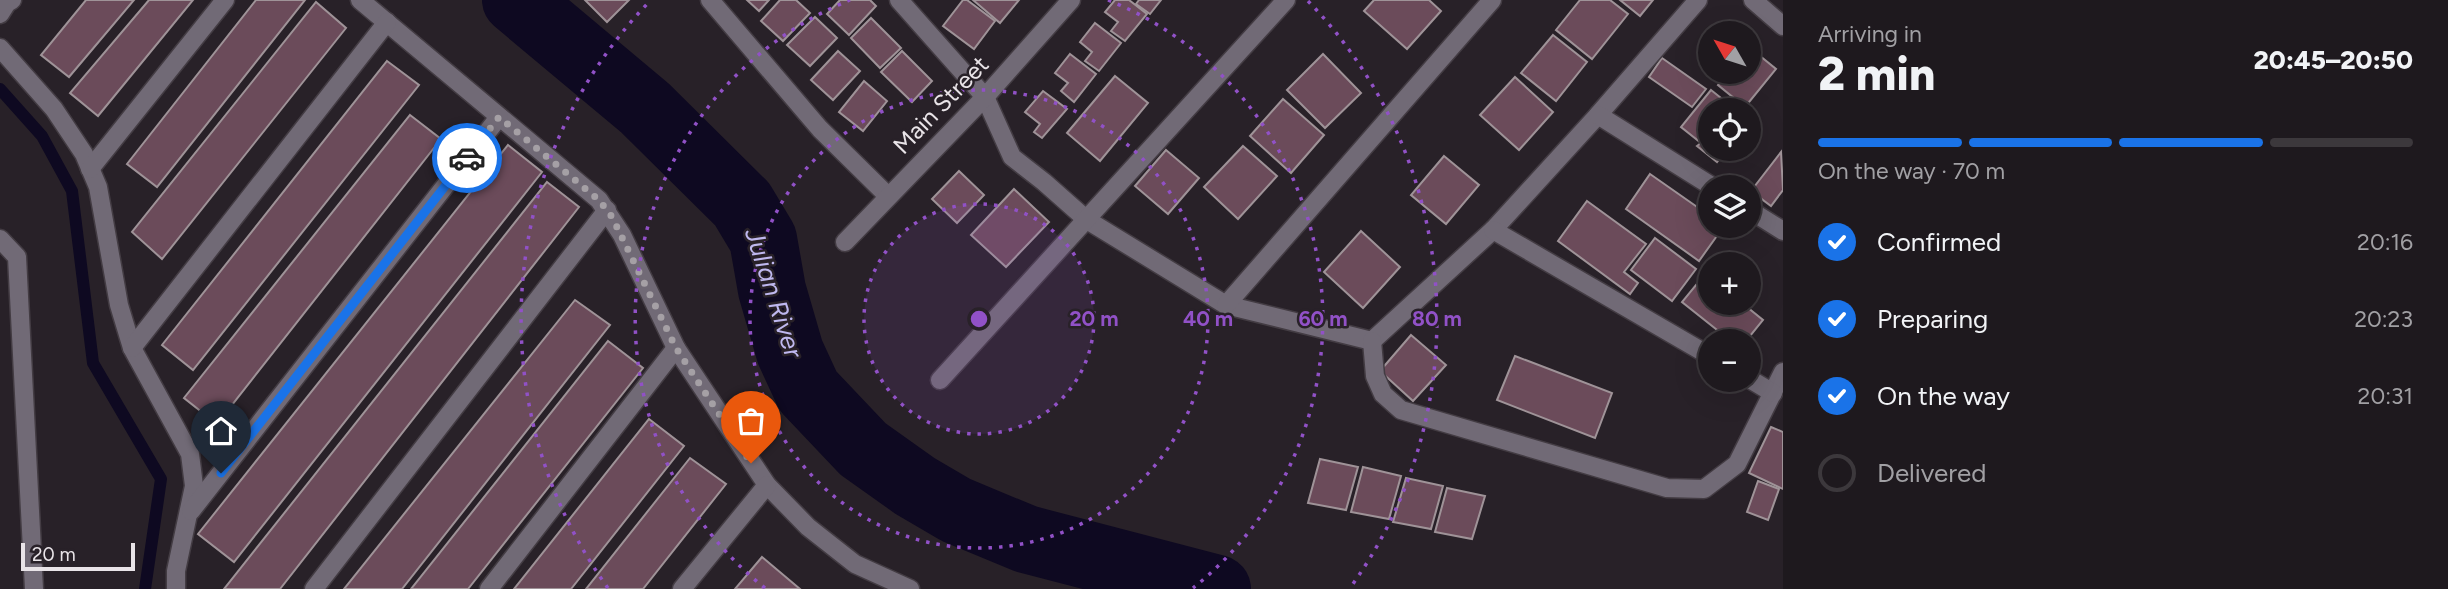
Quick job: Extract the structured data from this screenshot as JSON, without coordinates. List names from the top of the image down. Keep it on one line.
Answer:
{"streets":{"street":["Main Street"]},"water":["Julian River"],"scale_bar":"20 m","north":"top left","page":{"heading":["2 min","Arriving in","20:45–20:50"],"map_buttons":["+","−"],"bar":"On the way · 70 m","list":[["Confirmed","20:16"],["Preparing","20:23"],["On the way","20:31"],"Delivered"],"scale":"20 m"},"rings":["20 m","40 m","60 m","80 m"]}
